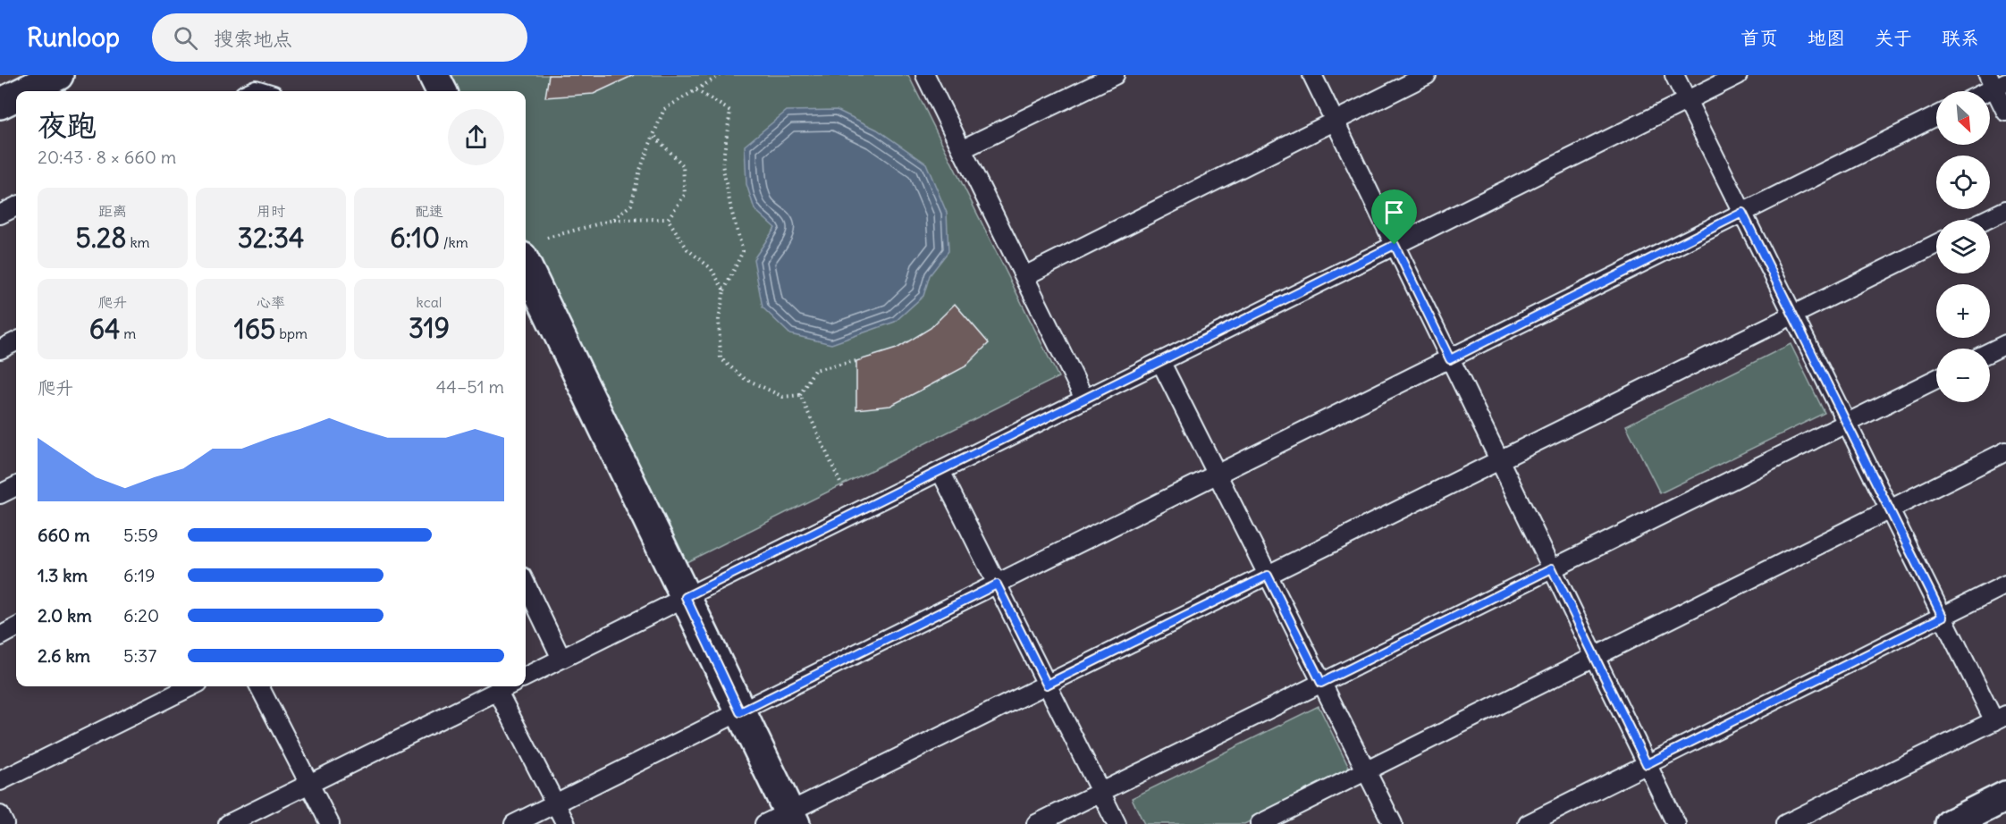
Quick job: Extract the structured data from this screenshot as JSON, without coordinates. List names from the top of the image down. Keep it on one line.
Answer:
{"north":"bottom right","page":{"header":"Runloop","search":"搜索地点","nav":["首页","地图","关于","联系"],"map_buttons":["+","−"],"heading":["夜跑","20:43 · 8 × 660 m"],"stats":[["距离","5.28 km"],["用时","32:34"],["配速","6:10 /km"],["爬升","64 m"],["心率","165 bpm"],["kcal","319"]],"chart":["爬升","44–51 m"],"list":[{"name":"660 m","note":"5:59"},{"name":"1.3 km","note":"6:19"},{"name":"2.0 km","note":"6:20"},{"name":"2.6 km","note":"5:37"}]}}
